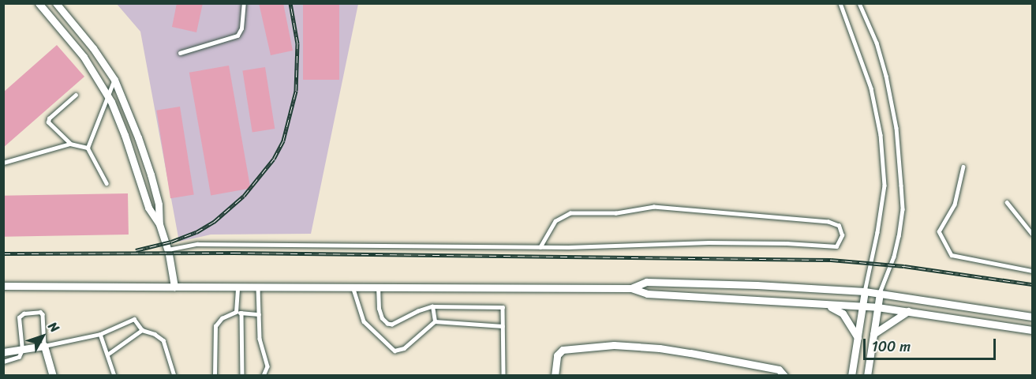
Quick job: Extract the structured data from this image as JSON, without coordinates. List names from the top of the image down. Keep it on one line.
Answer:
{"scale_bar":"100 m","north":"top right"}
